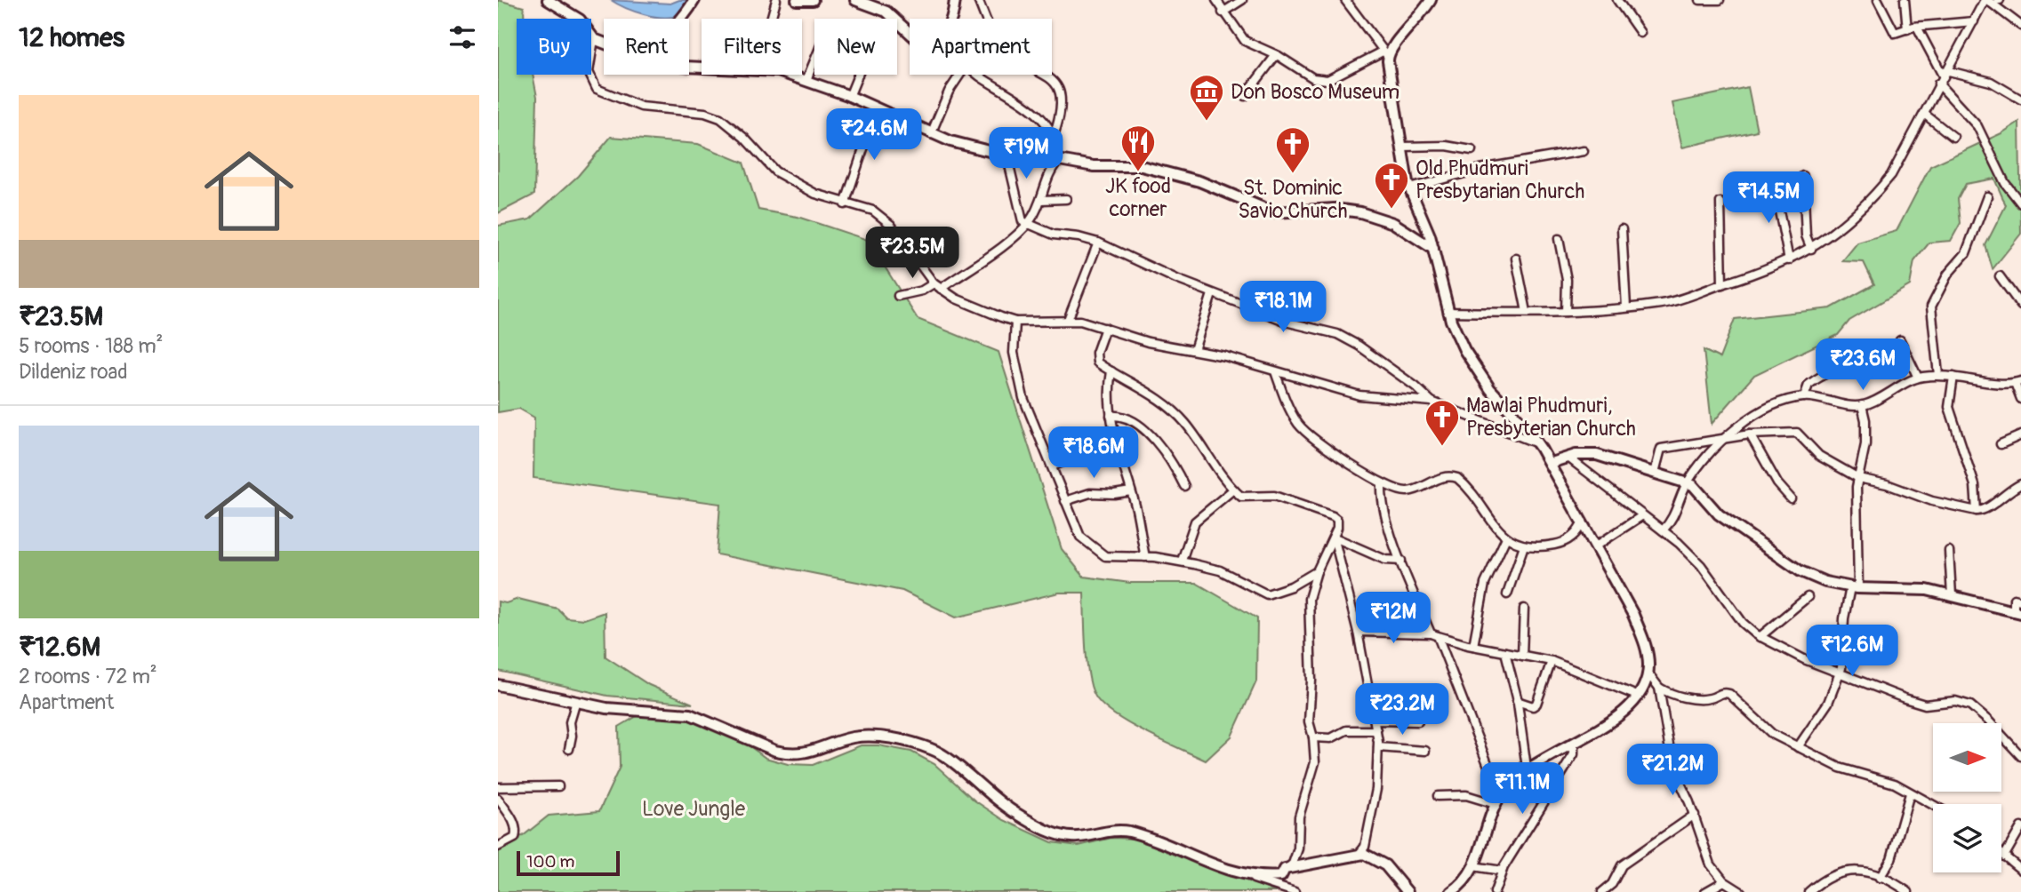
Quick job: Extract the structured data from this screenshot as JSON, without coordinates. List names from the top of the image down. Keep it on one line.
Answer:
{"parks":["Love Jungle"],"places":{"museum":["Don Bosco Museum"],"restaurant":["JK food corner"],"church":["St. Dominic Savio Church","Old Phudmuri Presbytarian Church","Mawlai Phudmuri, Presbyterian Church"]},"scale_bar":"100 m","north":"right","page":{"heading":"12 homes","chip":["Buy","Rent","Filters","New","Apartment"],"list":[{"name":"₹23.5M","note":"5 rooms · 188 m² · Dildeniz road"},{"name":"₹12.6M","note":"2 rooms · 72 m² · Apartment"}],"price":["₹24.6M","₹19M","₹14.5M","₹23.5M","₹18.1M","₹23.6M","₹18.6M","₹12M","₹12.6M","₹23.2M","₹21.2M","₹11.1M"],"scale":"100 m"}}
